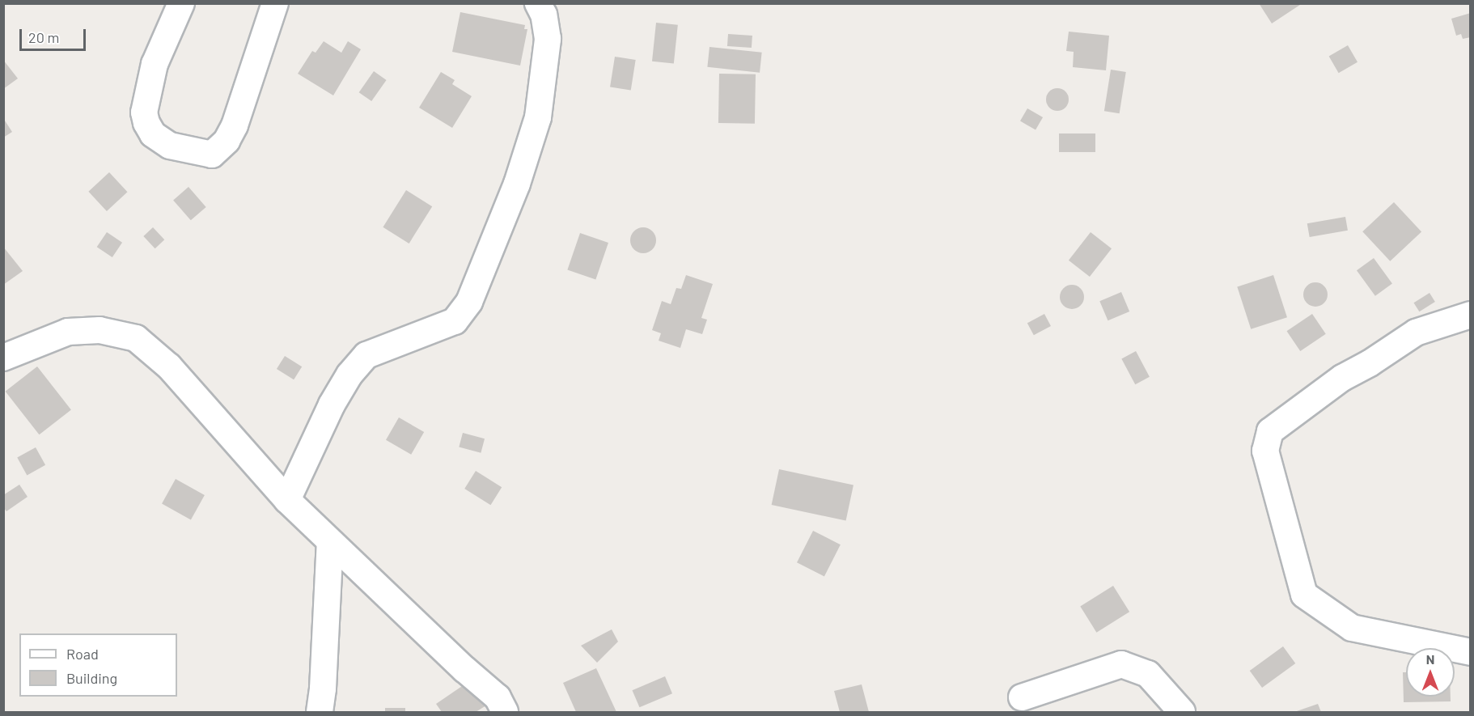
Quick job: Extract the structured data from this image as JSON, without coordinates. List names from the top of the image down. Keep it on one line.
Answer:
{"legend":["Road","Building"],"scale_bar":"20 m","north":"top"}
